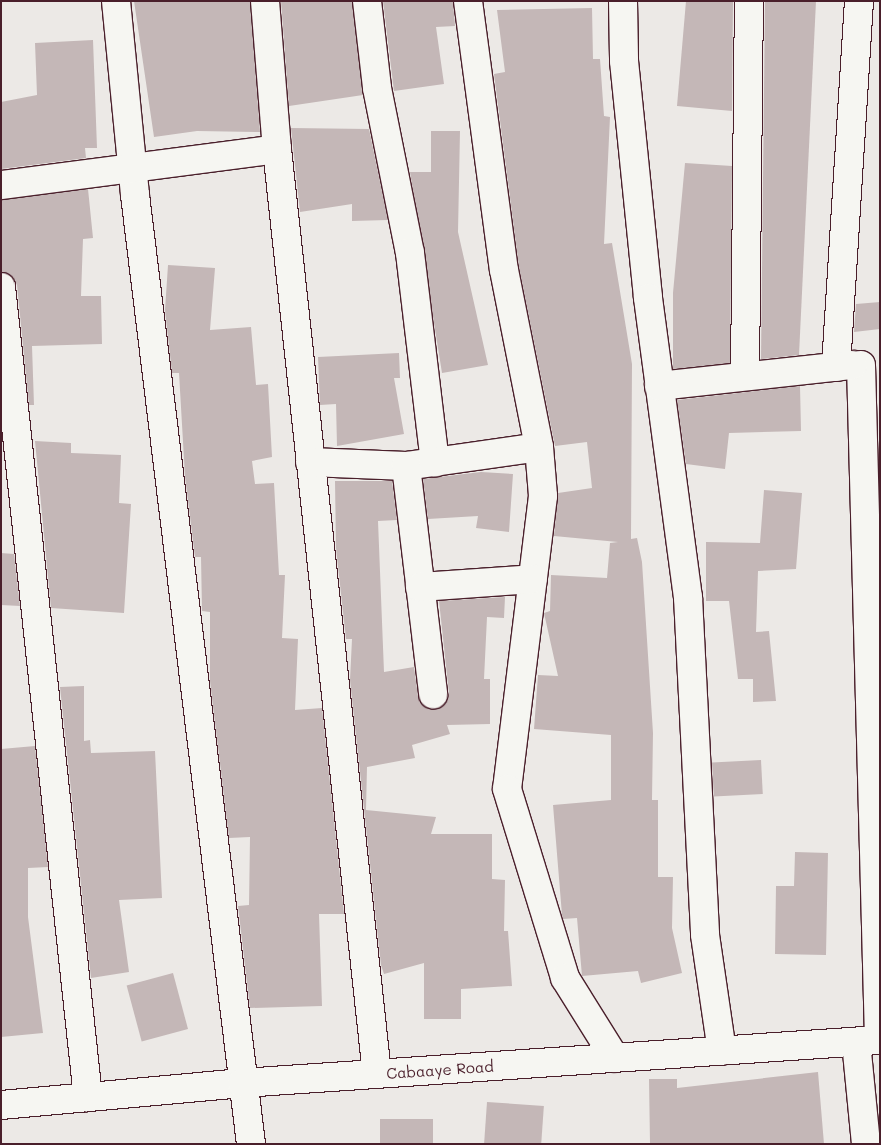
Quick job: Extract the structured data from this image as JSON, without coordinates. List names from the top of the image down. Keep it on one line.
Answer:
{"streets":{"street":["Cabaaye Road"]}}
